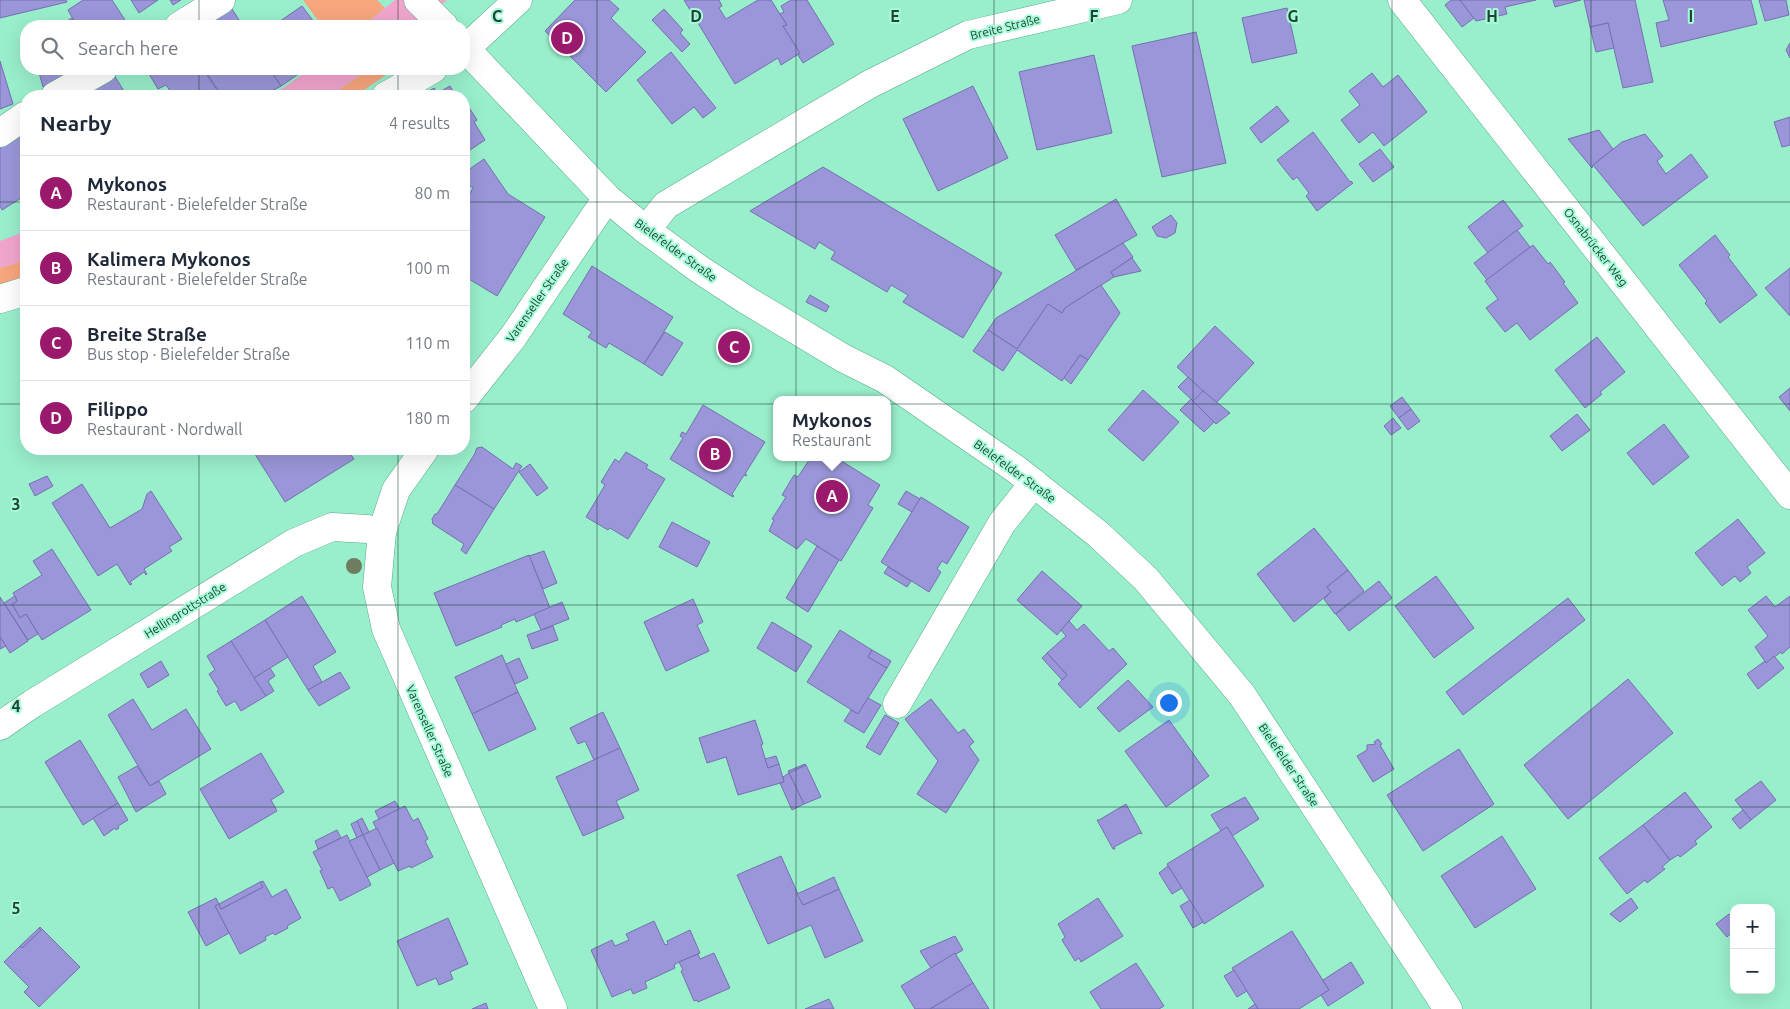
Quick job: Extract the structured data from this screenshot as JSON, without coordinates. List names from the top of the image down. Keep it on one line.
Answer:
{"streets":{"street":["Breite Straße","Osnabrücker Weg","Bielefelder Straße","Varenseller Straße","Hellingrottstraße"]},"crossings":[["Breite Straße","Bielefelder Straße"],["Bielefelder Straße","Varenseller Straße"],["Varenseller Straße","Hellingrottstraße"]],"page":{"pins":["D","C","B","A"],"search":"Search here","heading":["Nearby","4 results"],"list":[{"mark":"A","name":"Mykonos","note":"Restaurant · Bielefelder Straße","value":"80 m"},{"mark":"B","name":"Kalimera Mykonos","note":"Restaurant · Bielefelder Straße","value":"100 m"},{"mark":"C","name":"Breite Straße","note":"Bus stop · Bielefelder Straße","value":"110 m"},{"mark":"D","name":"Filippo","note":"Restaurant · Nordwall","value":"180 m"}],"popup":["Mykonos","Restaurant"],"map_buttons":["+","−"]},"grid":{"columns":["C","D","E","F","G","H","I"],"rows":["3","4","5"]}}
